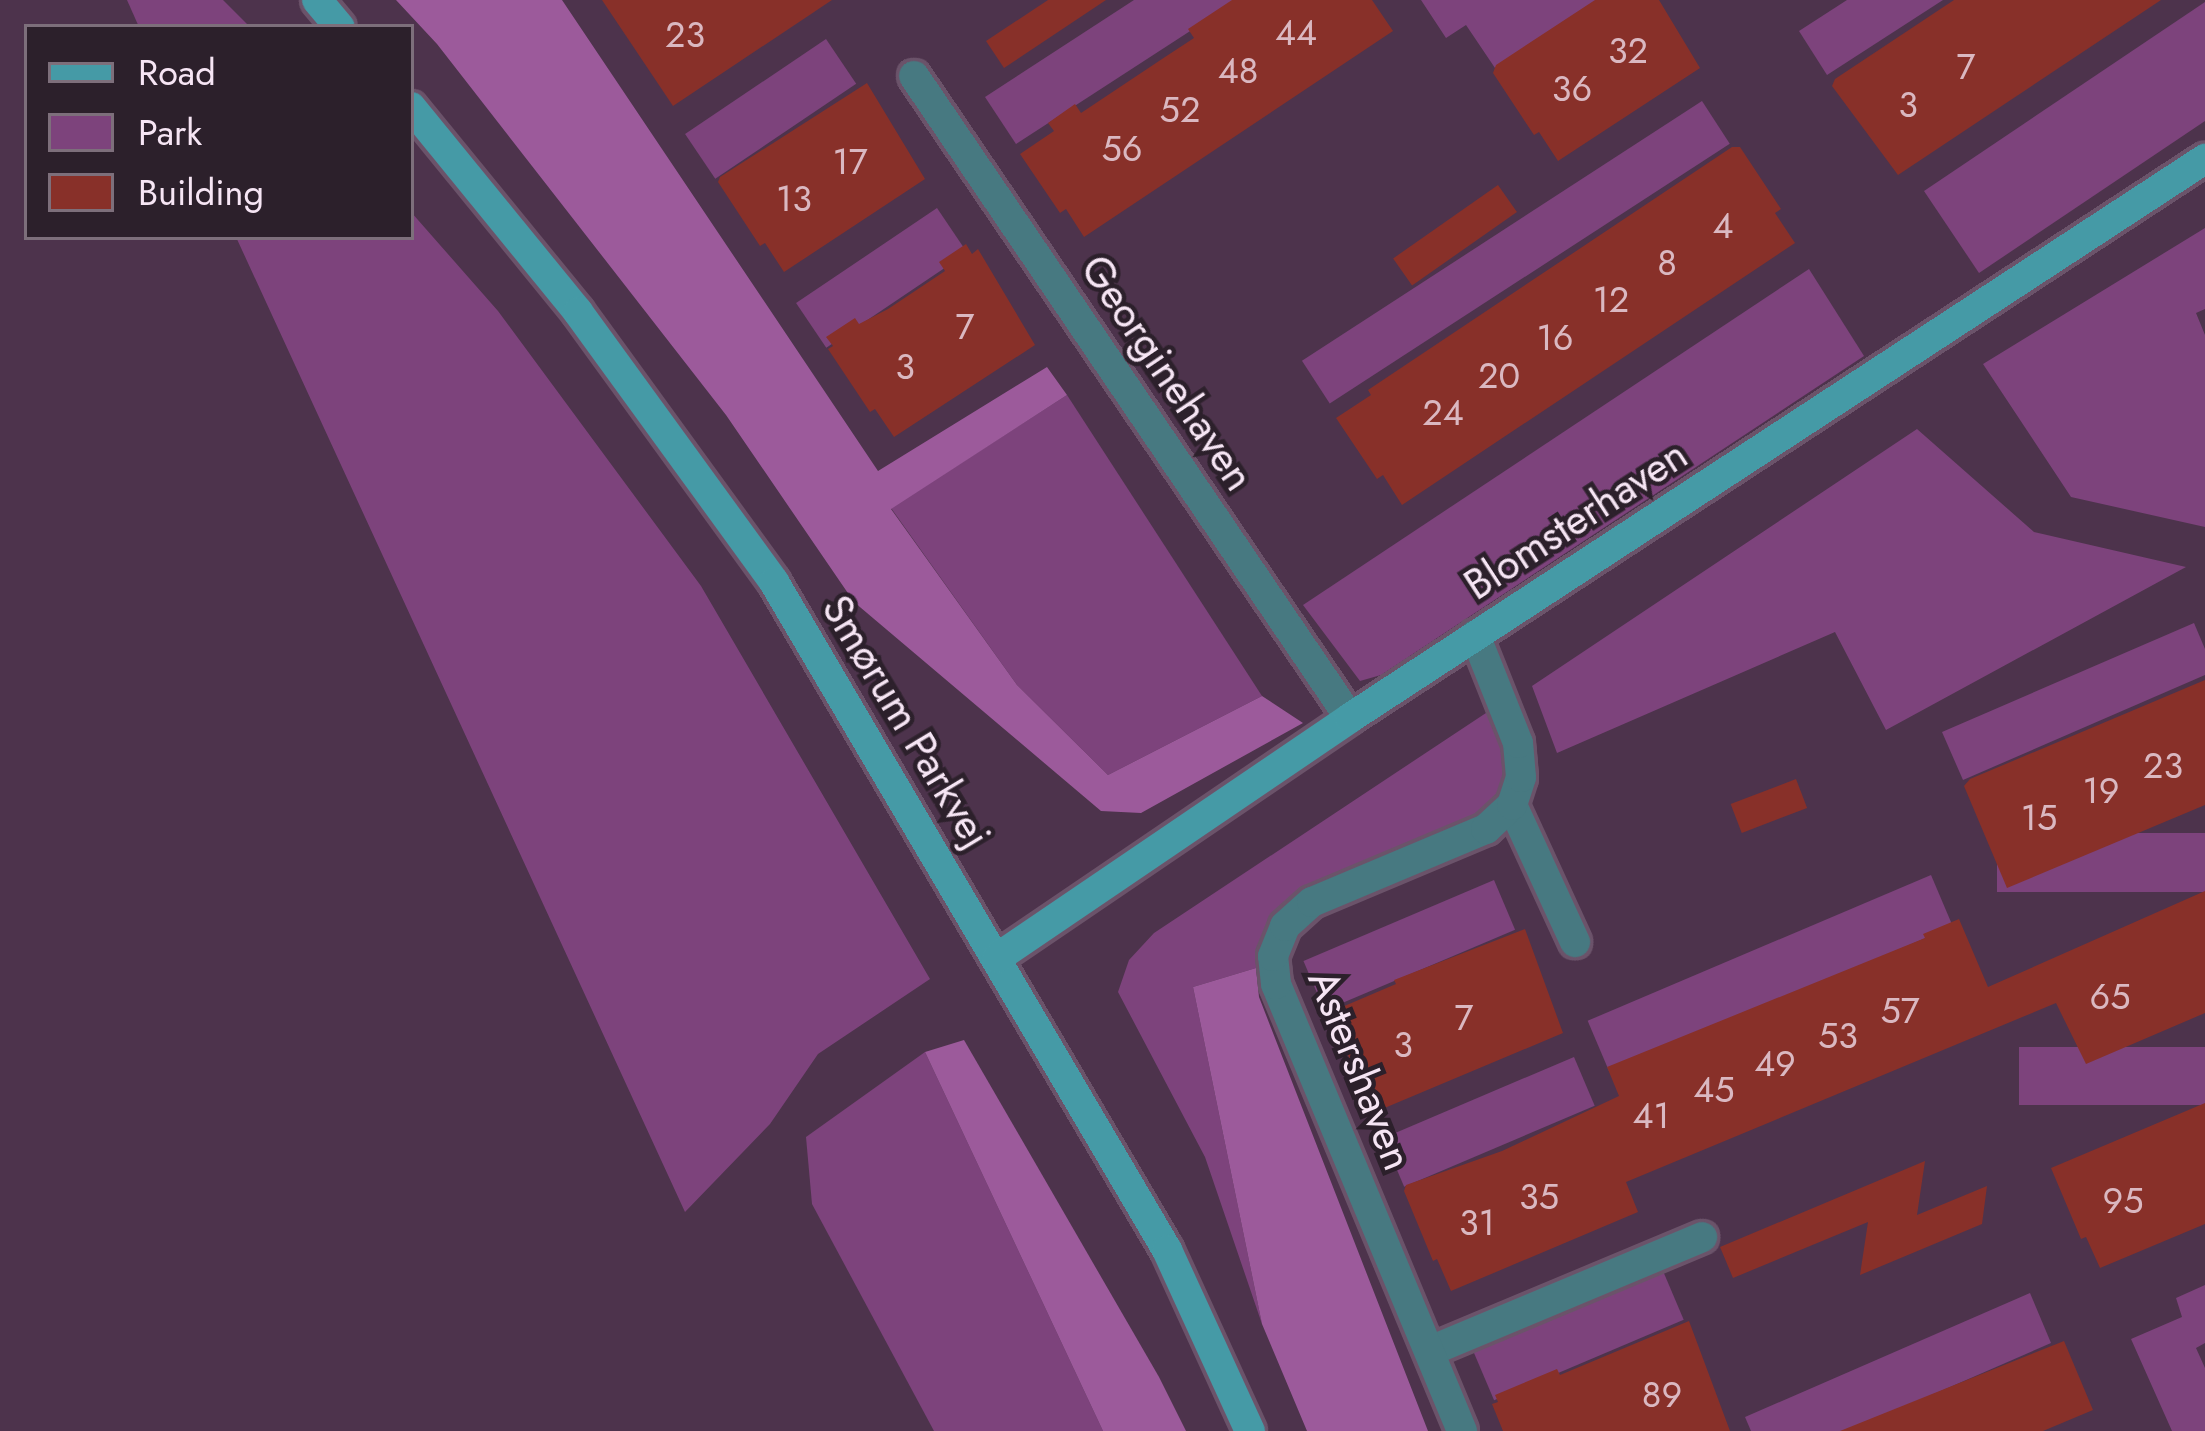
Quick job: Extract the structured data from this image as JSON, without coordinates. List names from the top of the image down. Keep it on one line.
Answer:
{"streets":{"street":["Georginehaven","Blomsterhaven","Smørum Parkvej","Astershaven"]},"crossings":[["Georginehaven","Blomsterhaven"],["Blomsterhaven","Smørum Parkvej"]],"house_numbers":["44","23","32","7","48","36","3","52","56","17","13","4","8","12","7","16","3","20","24","23","19","15","65","57","7","53","3","49","45","41","35","95","31","89"],"legend":["Road","Park","Building"]}
